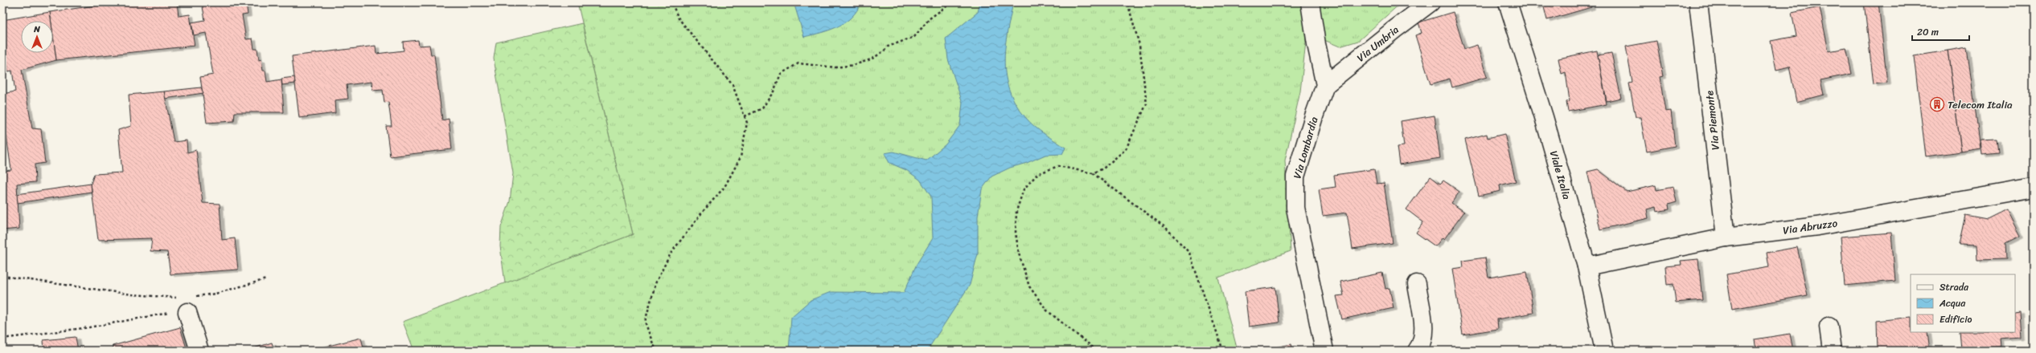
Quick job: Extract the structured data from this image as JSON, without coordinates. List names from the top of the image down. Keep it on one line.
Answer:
{"streets":{"street":["Via Umbria","Via Piemonte","Via Lombardia","Viale Italia","Via Abruzzo"]},"crossings":[["Via Umbria","Via Lombardia"],["Via Piemonte","Via Abruzzo"],["Viale Italia","Via Abruzzo"]],"places":{"building":["Telecom Italia"]},"legend":["Strada","Acqua","Edificio"],"scale_bar":"20 m","north":"top"}
